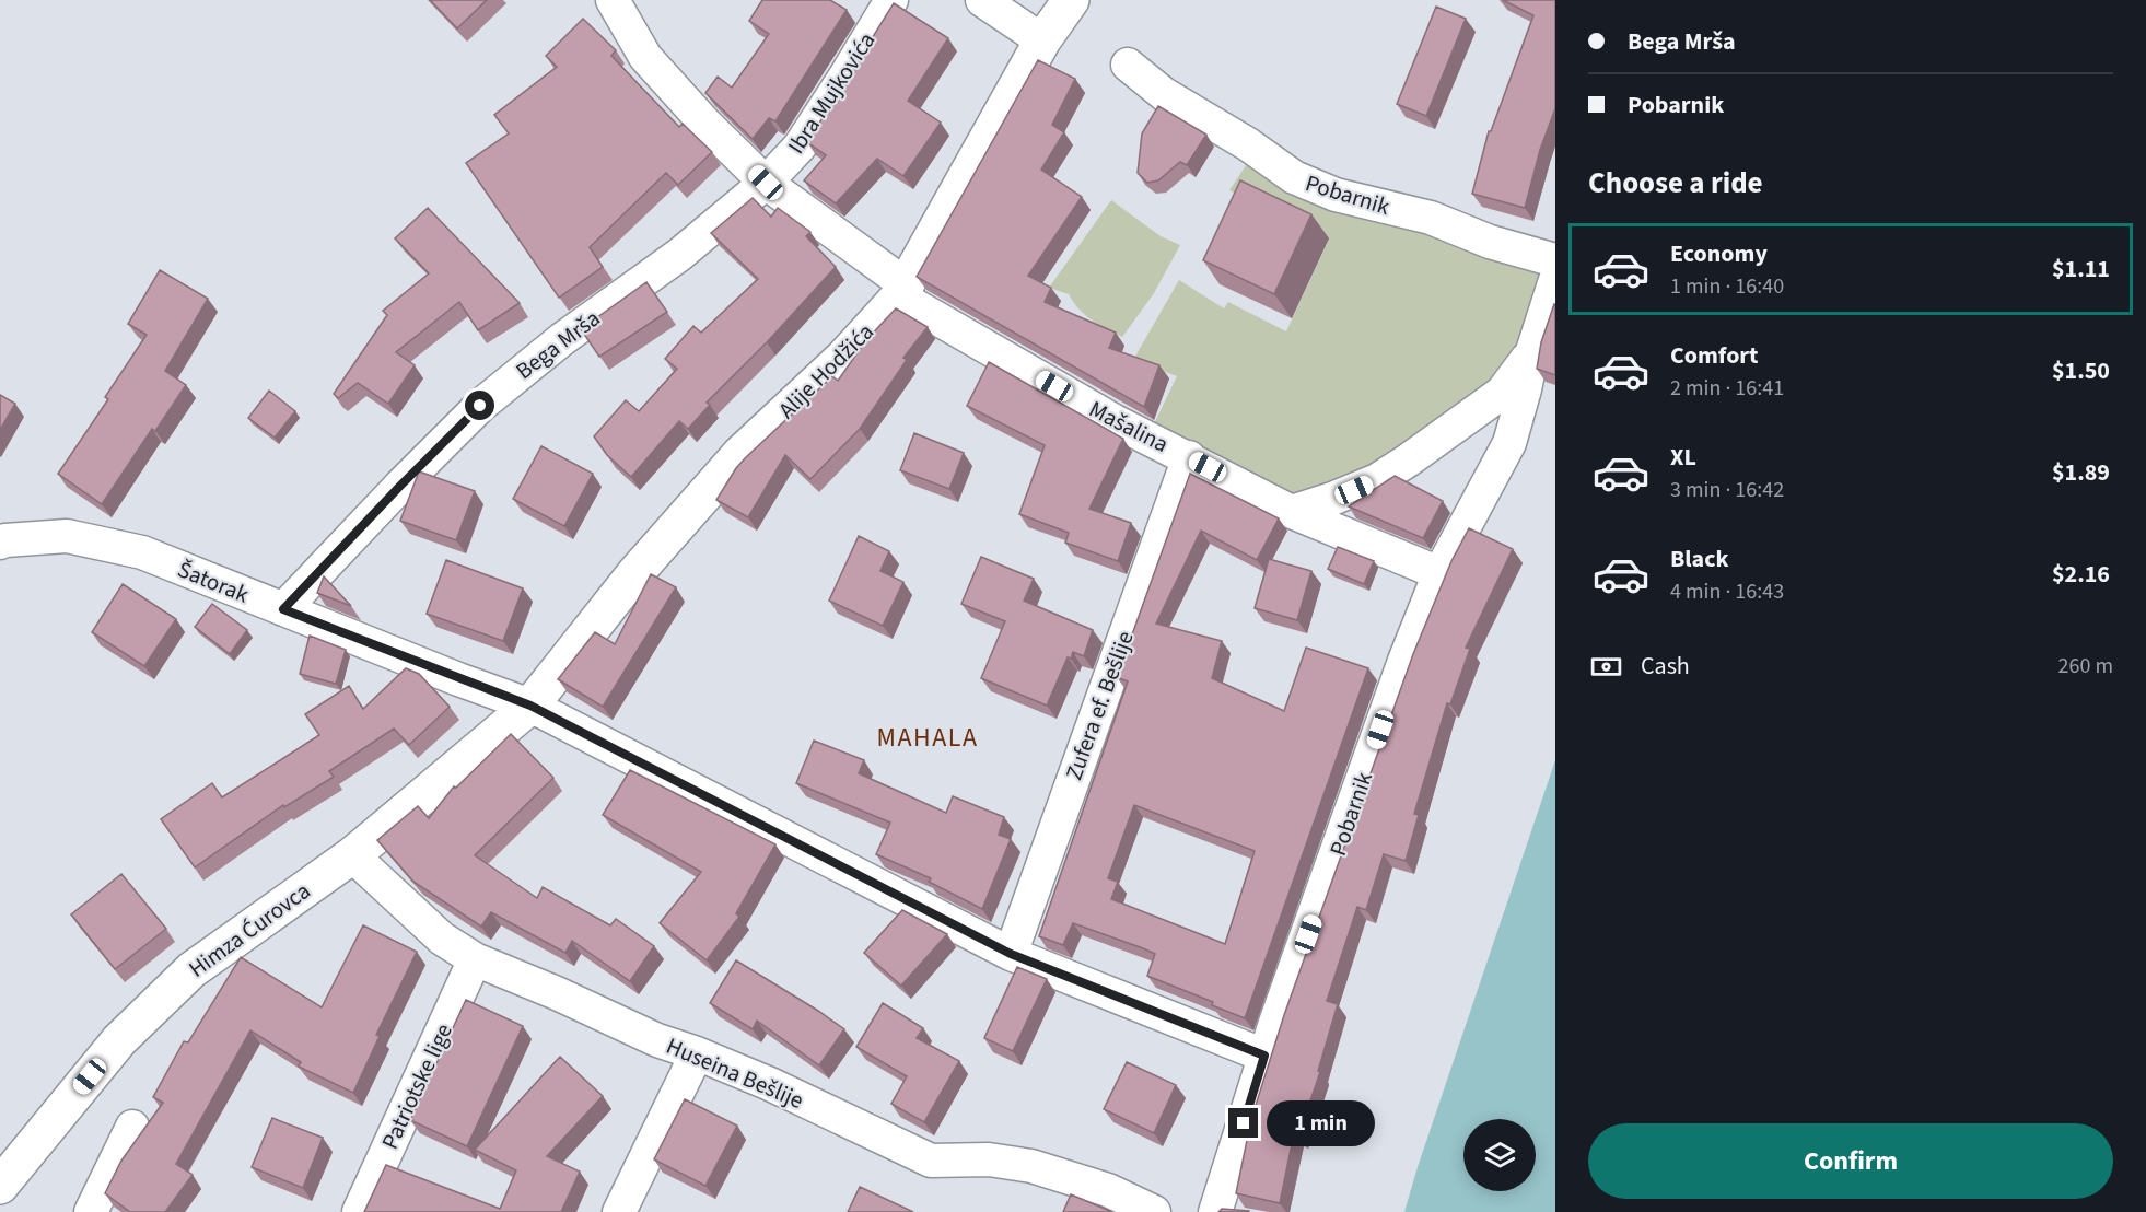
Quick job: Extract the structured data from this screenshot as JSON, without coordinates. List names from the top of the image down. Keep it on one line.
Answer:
{"streets":{"main road":["Alije Hodžića","Himza Ćurovca"],"street":["Ibra Mujkovića","Pobarnik","Bega Mrša","Mašalina","Šatorak","Zufera ef. Bešlije","Huseina Bešlije","Patriotske lige"]},"crossings":[["Ibra Mujkovića","Bega Mrša"],["Ibra Mujkovića","Mašalina"],["Pobarnik","Mašalina"],["Pobarnik","Šatorak"],["Bega Mrša","Mašalina"],["Bega Mrša","Šatorak"],["Alije Hodžića","Mašalina"],["Alije Hodžića","Šatorak"],["Alije Hodžića","Himza Ćurovca"],["Mašalina","Zufera ef. Bešlije"],["Šatorak","Zufera ef. Bešlije"],["Šatorak","Himza Ćurovca"],["Himza Ćurovca","Huseina Bešlije"],["Huseina Bešlije","Patriotske lige"]],"districts":["MAHALA"],"page":{"banner":["Bega Mrša","Pobarnik"],"heading":"Choose a ride","list":[{"name":"Economy","note":"1 min · 16:40","value":"$1.11"},{"name":"Comfort","note":"2 min · 16:41","value":"$1.50"},{"name":"XL","note":"3 min · 16:42","value":"$1.89"},{"name":"Black","note":"4 min · 16:43","value":"$2.16"}],"pay":["Cash","260 m"],"bubble":"1 min","buttons":"Confirm"}}
